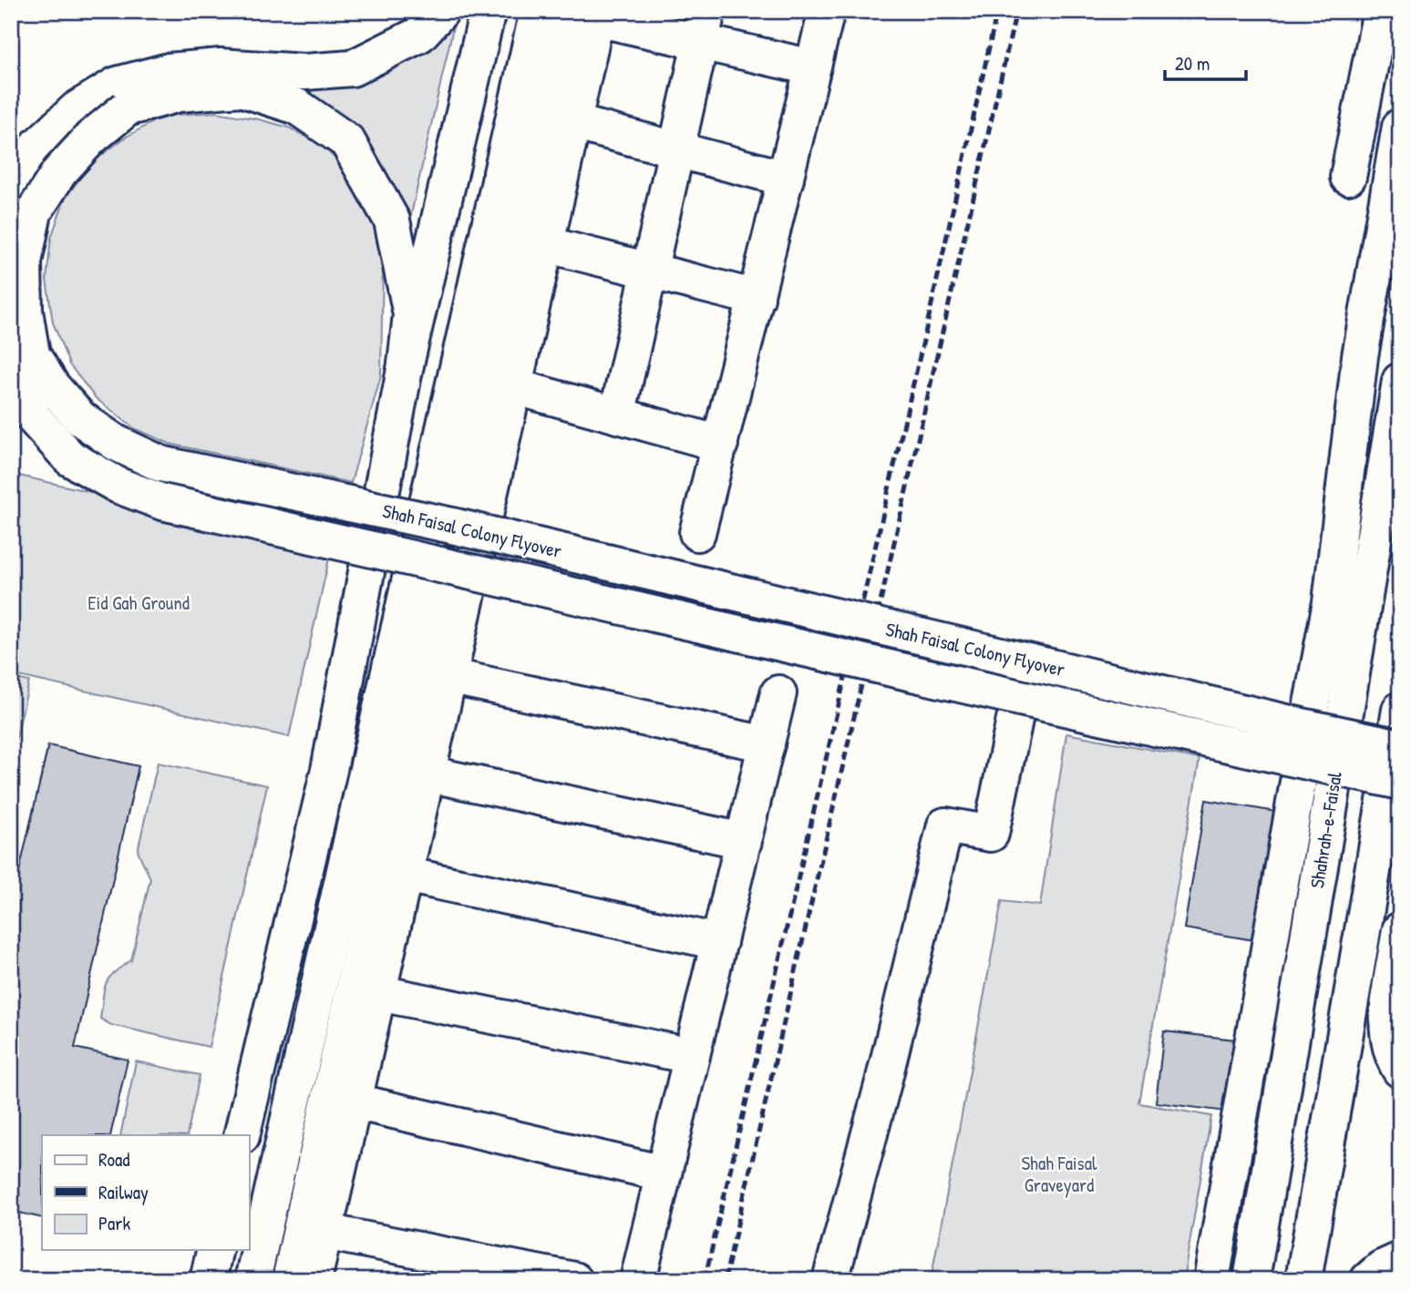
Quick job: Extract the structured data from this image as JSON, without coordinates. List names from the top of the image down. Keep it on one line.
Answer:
{"streets":{"main road":["Shah Faisal Colony Flyover","Shahrah-e-Faisal"]},"parks":["Eid Gah Ground","Shah Faisal Graveyard"],"legend":["Road","Railway","Park"],"scale_bar":"20 m"}
